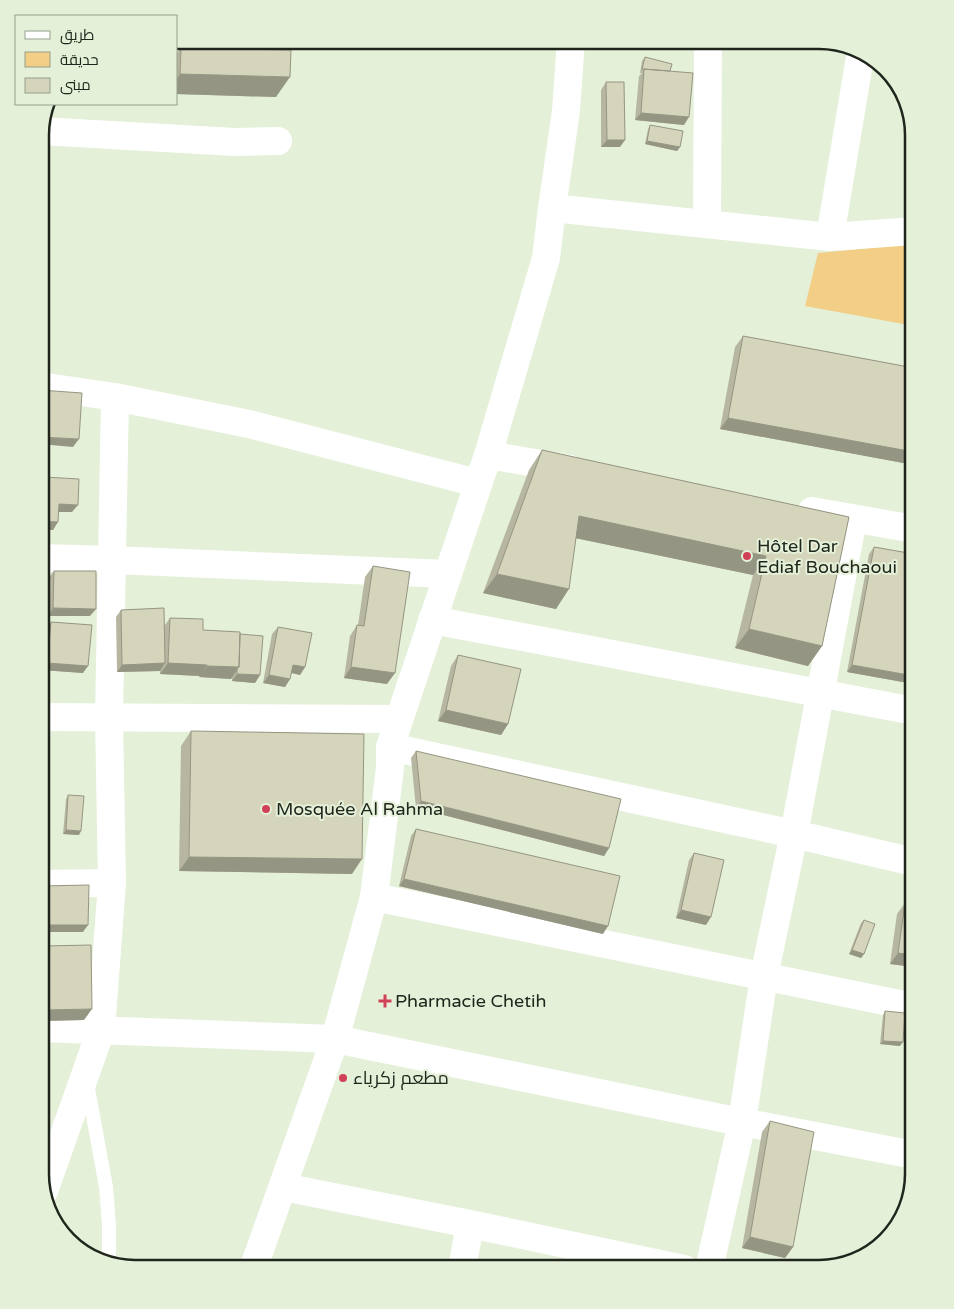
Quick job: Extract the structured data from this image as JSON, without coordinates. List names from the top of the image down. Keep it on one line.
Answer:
{"places":{"other":["Hôtel Dar Ediaf Bouchaoui","Mosquée Al Rahma","مطعم زكرياء"],"health":["Pharmacie Chetih"]},"legend":["طريق","حديقة","مبنى"]}
